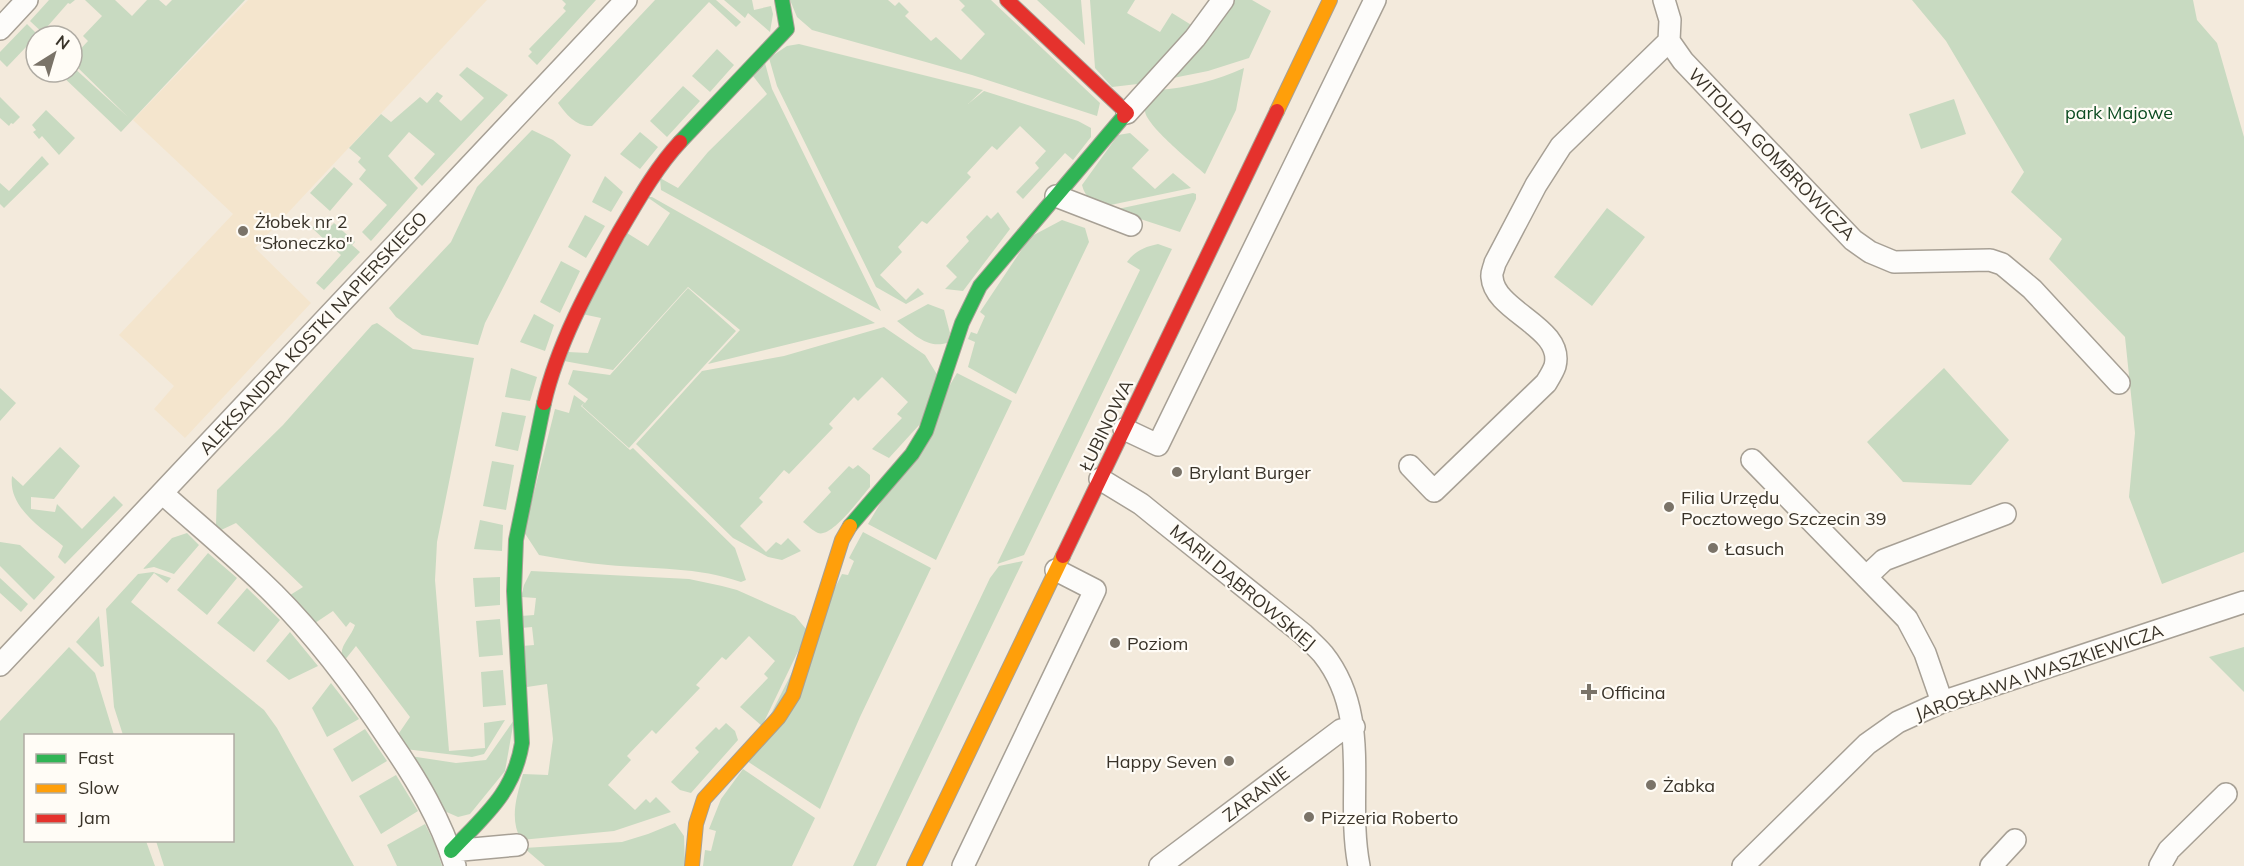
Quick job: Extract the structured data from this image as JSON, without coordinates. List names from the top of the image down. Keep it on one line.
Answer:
{"streets":{"street":["WITOLDA GOMBROWICZA","ALEKSANDRA KOSTKI NAPIERSKIEGO","ŁUBINOWA","MARII DĄBROWSKIEJ","JAROSŁAWA IWASZKIEWICZA","ZARANIE"]},"crossings":[["ŁUBINOWA","MARII DĄBROWSKIEJ"],["MARII DĄBROWSKIEJ","ZARANIE"]],"parks":["park Majowe"],"places":{"other":["Żłobek nr 2 \"Słoneczko\"","Brylant Burger","Filia Urzędu Pocztowego Szczecin 39","Łasuch","Poziom","Happy Seven","Żabka","Pizzeria Roberto"],"health":["Officina"]},"legend":["Fast","Slow","Jam"],"north":"top right"}
